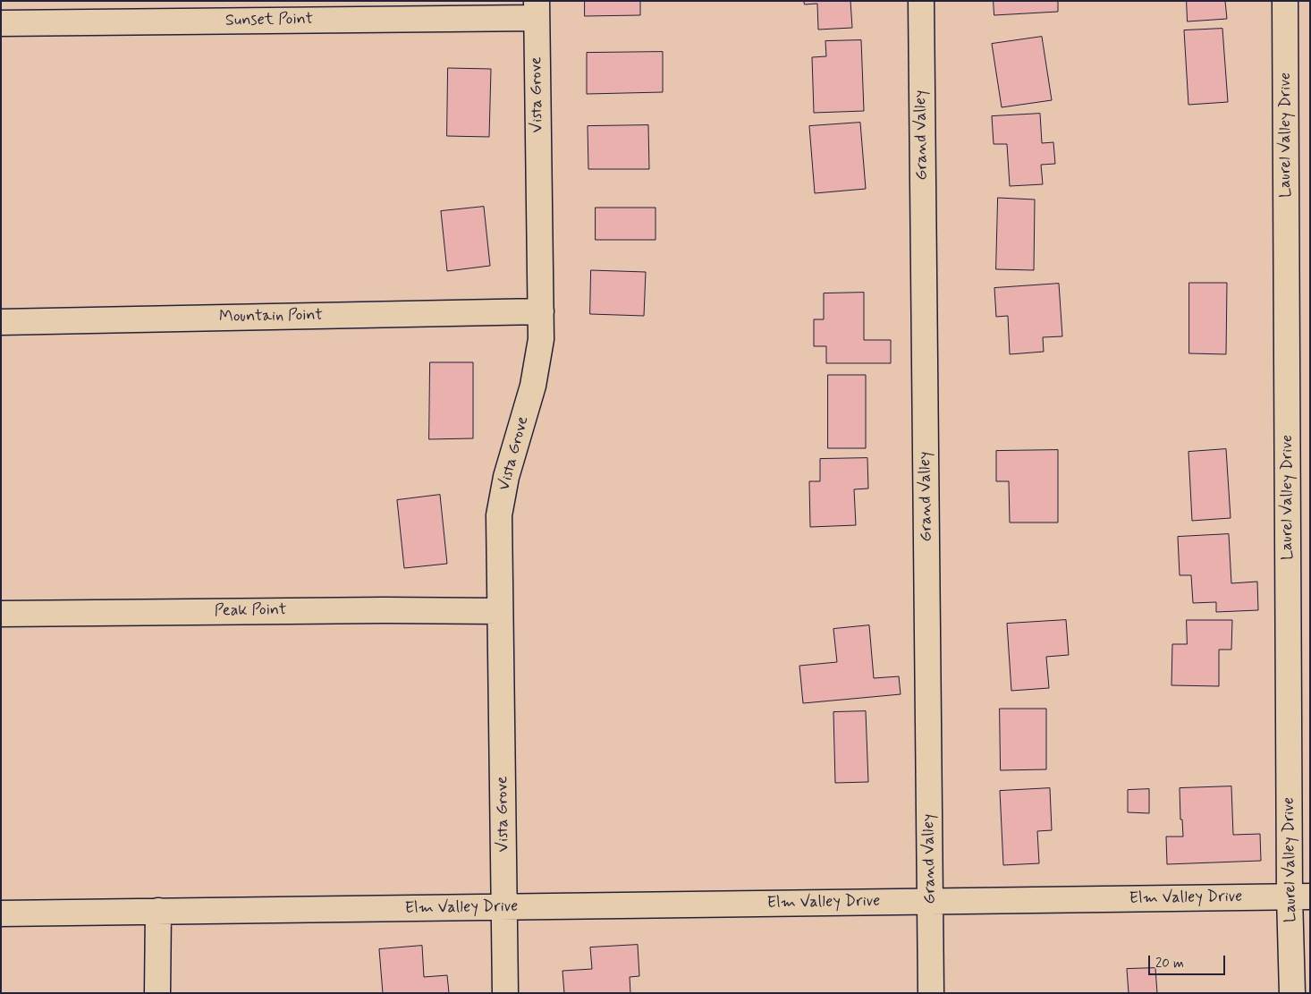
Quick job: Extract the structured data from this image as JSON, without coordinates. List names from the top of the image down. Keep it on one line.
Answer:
{"streets":{"street":["Sunset Point","Vista Grove","Grand Valley","Laurel Valley Drive","Mountain Point","Peak Point","Elm Valley Drive"]},"crossings":[["Sunset Point","Vista Grove"],["Vista Grove","Mountain Point"],["Vista Grove","Peak Point"],["Vista Grove","Elm Valley Drive"],["Grand Valley","Elm Valley Drive"],["Laurel Valley Drive","Elm Valley Drive"]],"scale_bar":"20 m"}
